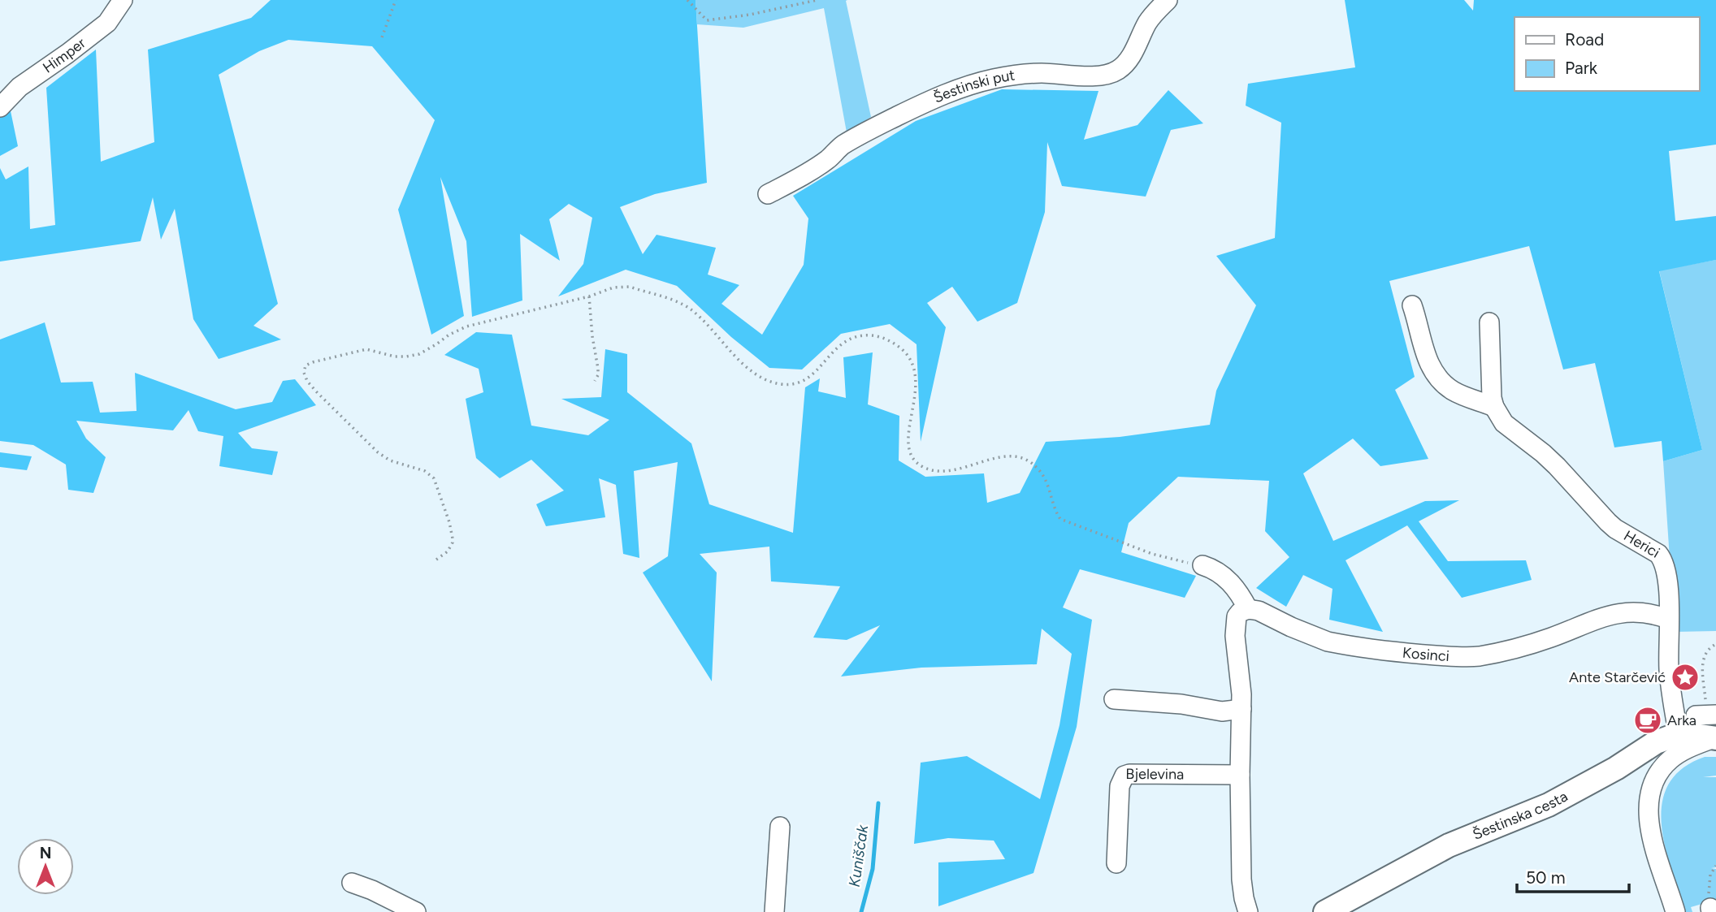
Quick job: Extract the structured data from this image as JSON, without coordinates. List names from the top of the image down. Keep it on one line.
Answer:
{"streets":{"main road":["Šestinska cesta"],"street":["Himper","Šestinski put","Herici","Kosinci","Bjelevina"]},"crossings":[["Herici","Kosinci"],["Herici","Šestinska cesta"]],"water":["Kuniščak"],"places":{"place":["Ante Starčević"],"cafe":["Arka"]},"legend":["Road","Park"],"scale_bar":"50 m","north":"top"}
